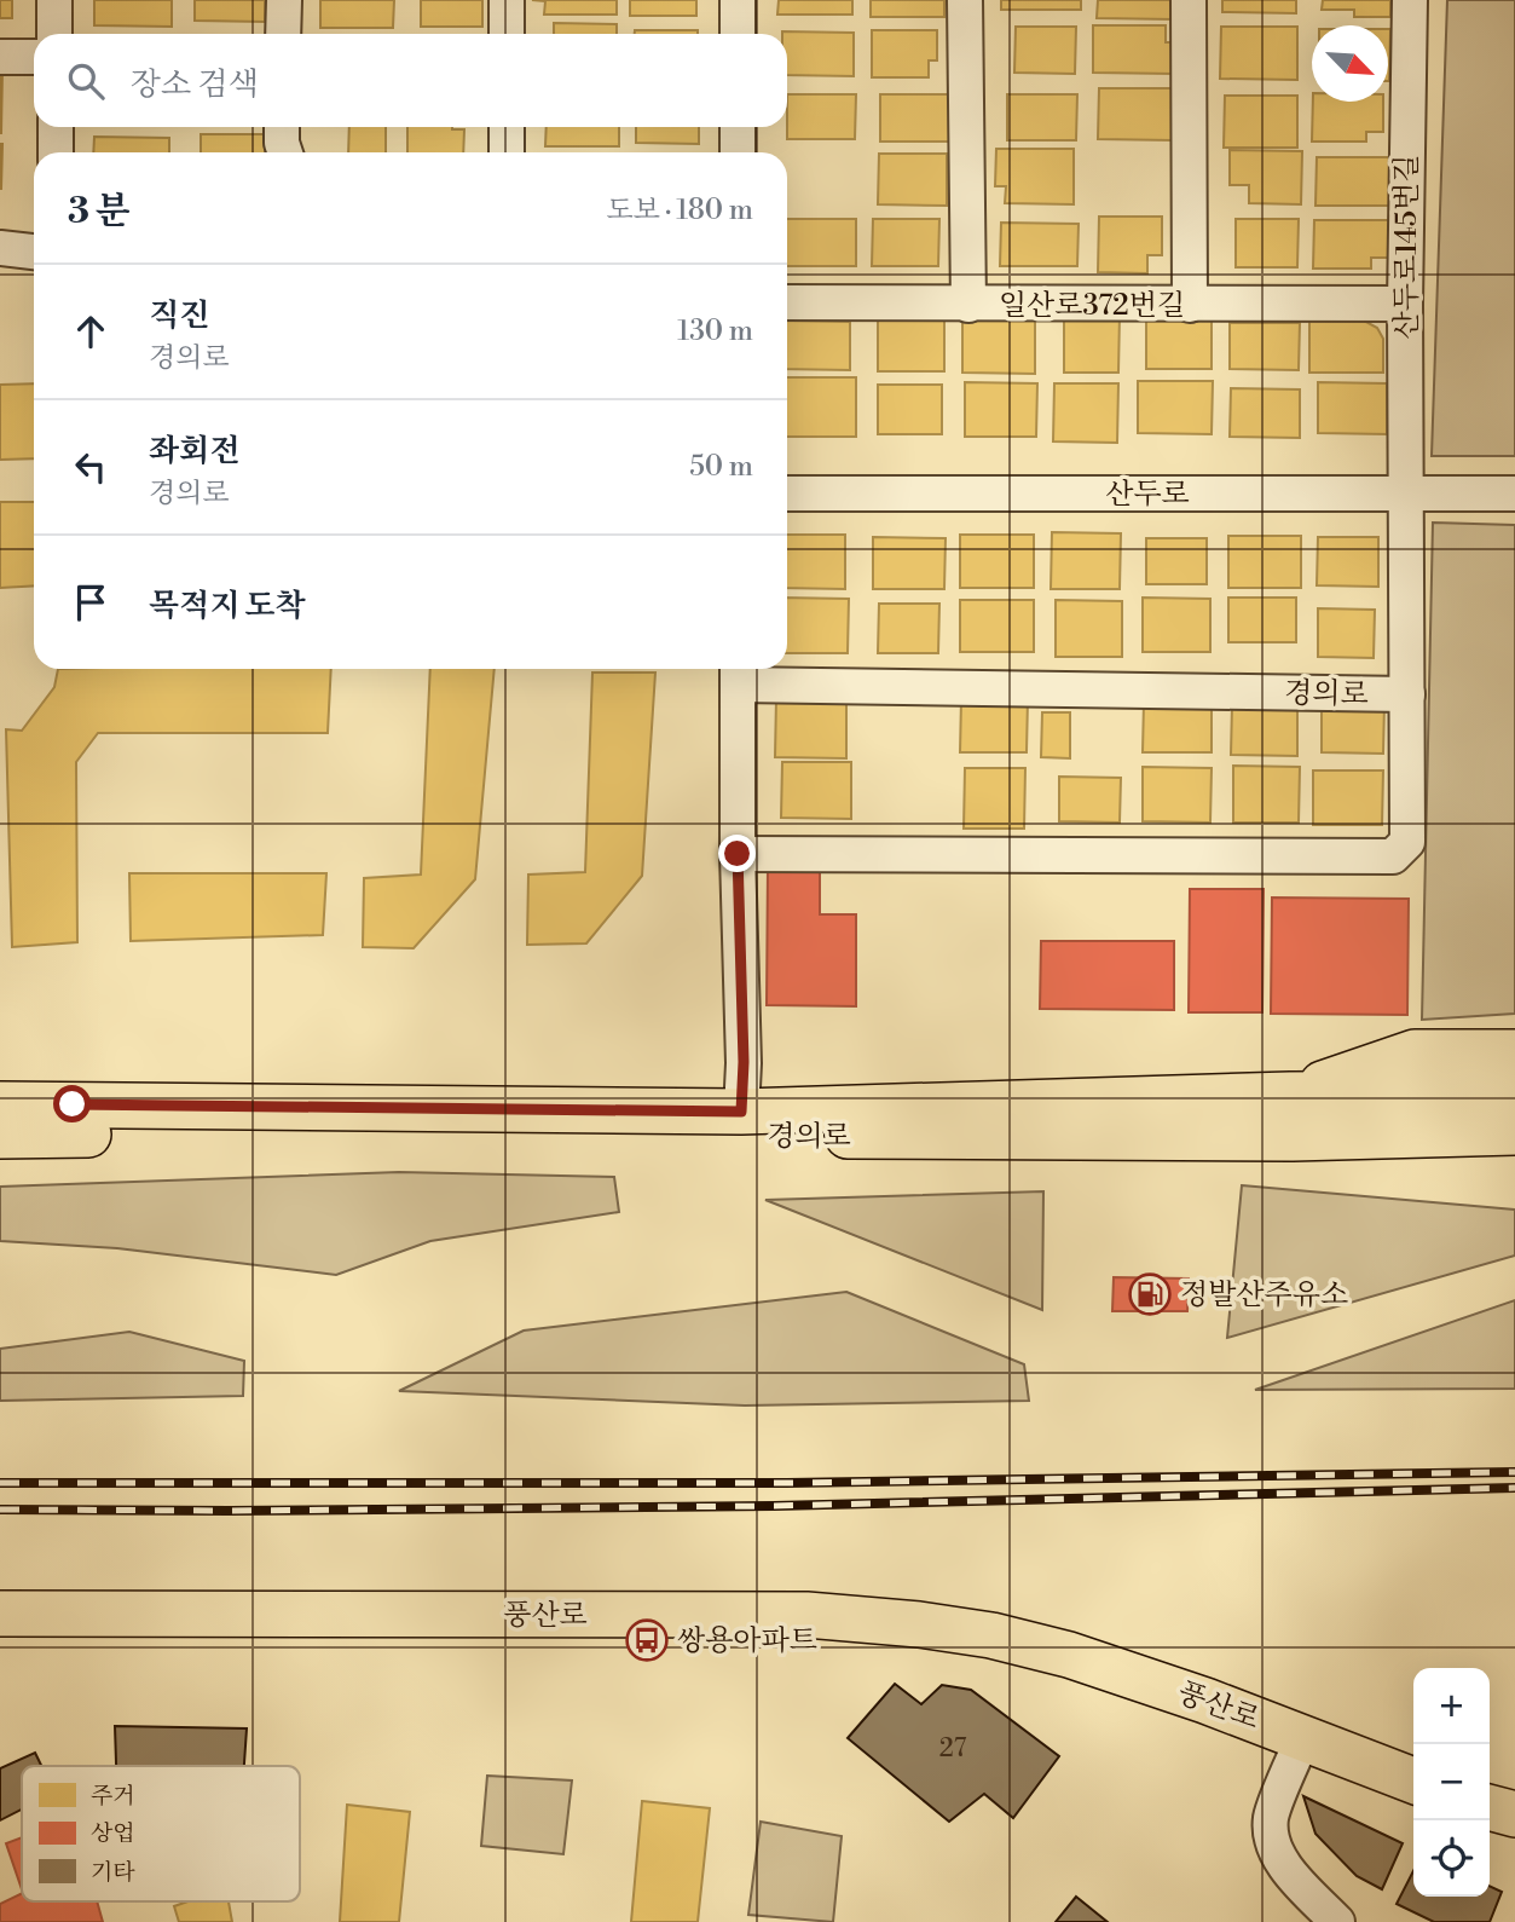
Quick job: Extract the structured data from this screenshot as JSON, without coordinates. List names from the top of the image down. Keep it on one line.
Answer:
{"streets":{"main road":["경의로","풍산로"],"street":["산두로145번길","일산로372번길","산두로"]},"crossings":[["산두로145번길","일산로372번길"],["산두로145번길","산두로"],["산두로145번길","경의로"]],"places":{"fuel station":["정발산주유소"],"bus stop":["쌍용아파트"]},"house_numbers":["27"],"legend":["주거","상업","기타"],"north":"bottom right","page":{"search":"장소 검색","heading":["3 분","도보 · 180 m"],"list":[["직진","경의로","130 m"],["좌회전","경의로","50 m"],"목적지 도착"],"map_buttons":["+","−"]}}
